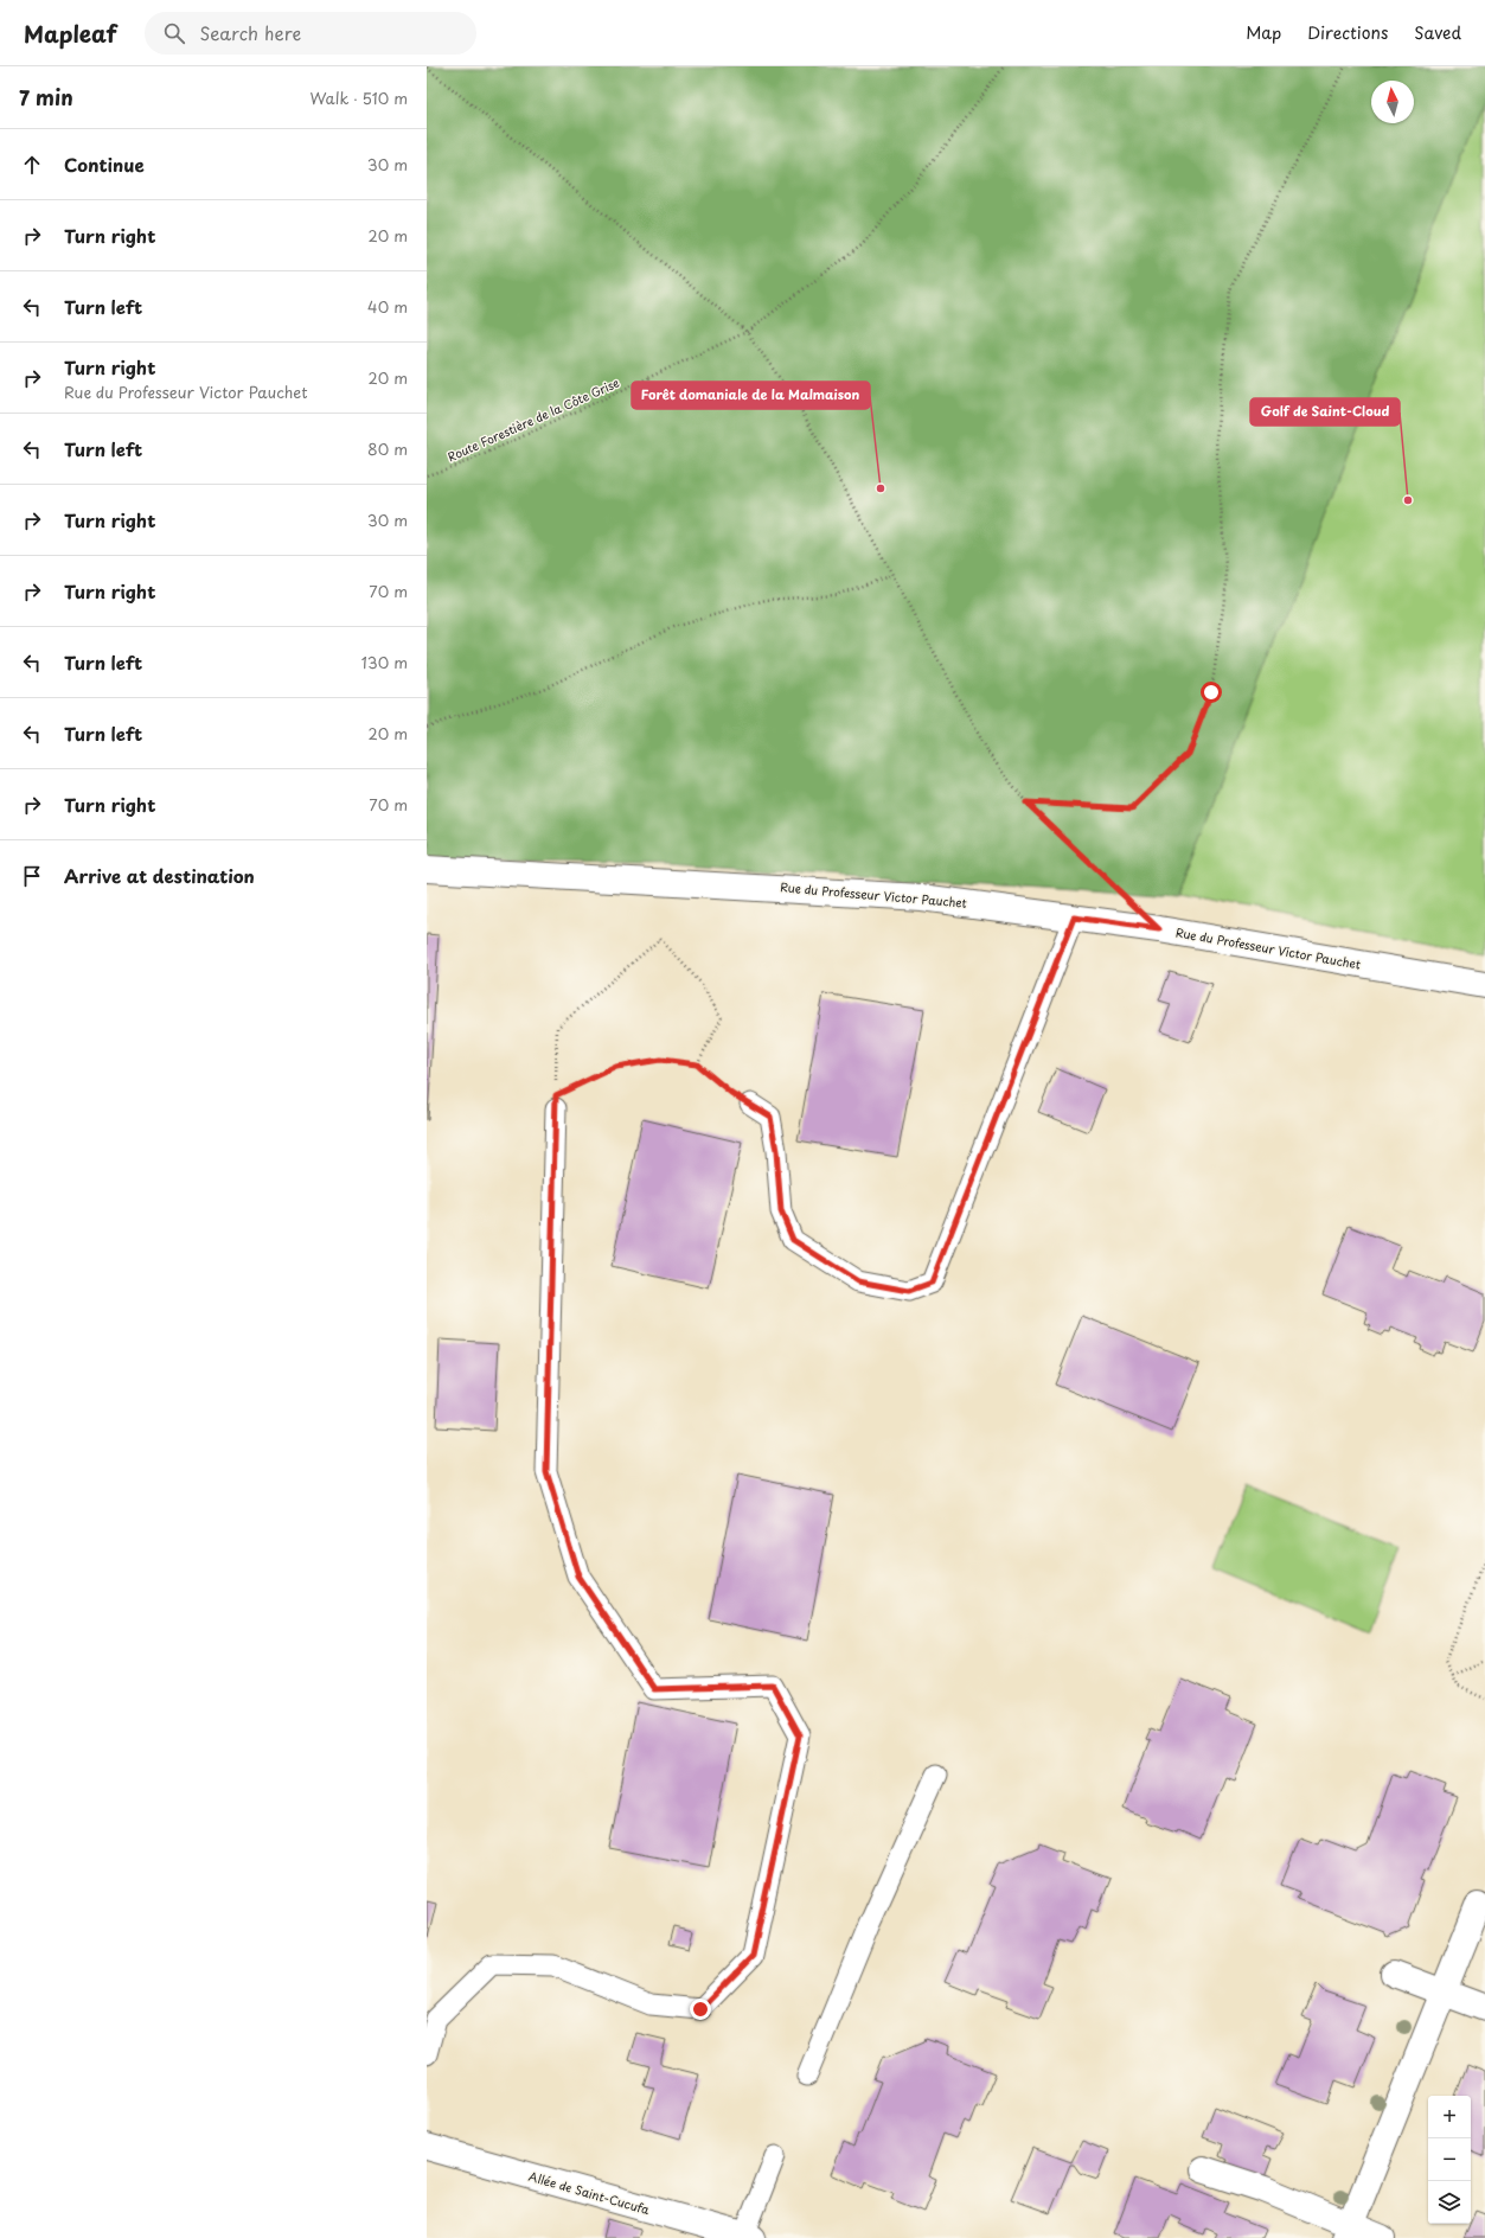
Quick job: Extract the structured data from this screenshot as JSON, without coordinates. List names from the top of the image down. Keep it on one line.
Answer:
{"streets":{"street":["Rue du Professeur Victor Pauchet","Allée de Saint-Cucufa"],"path":["Route Forestière de la Côte Grise"]},"places":["Forêt domaniale de la Malmaison","Golf de Saint-Cloud"],"north":"top","page":{"header":"Mapleaf","search":"Search here","nav":["Map","Directions","Saved"],"heading":["7 min","Walk · 510 m"],"list":[["Continue","30 m"],["Turn right","20 m"],["Turn left","40 m"],["Turn right","Rue du Professeur Victor Pauchet","20 m"],["Turn left","80 m"],["Turn right","30 m"],["Turn right","70 m"],["Turn left","130 m"],["Turn left","20 m"],["Turn right","70 m"],"Arrive at destination"],"map_buttons":["+","−"]}}
